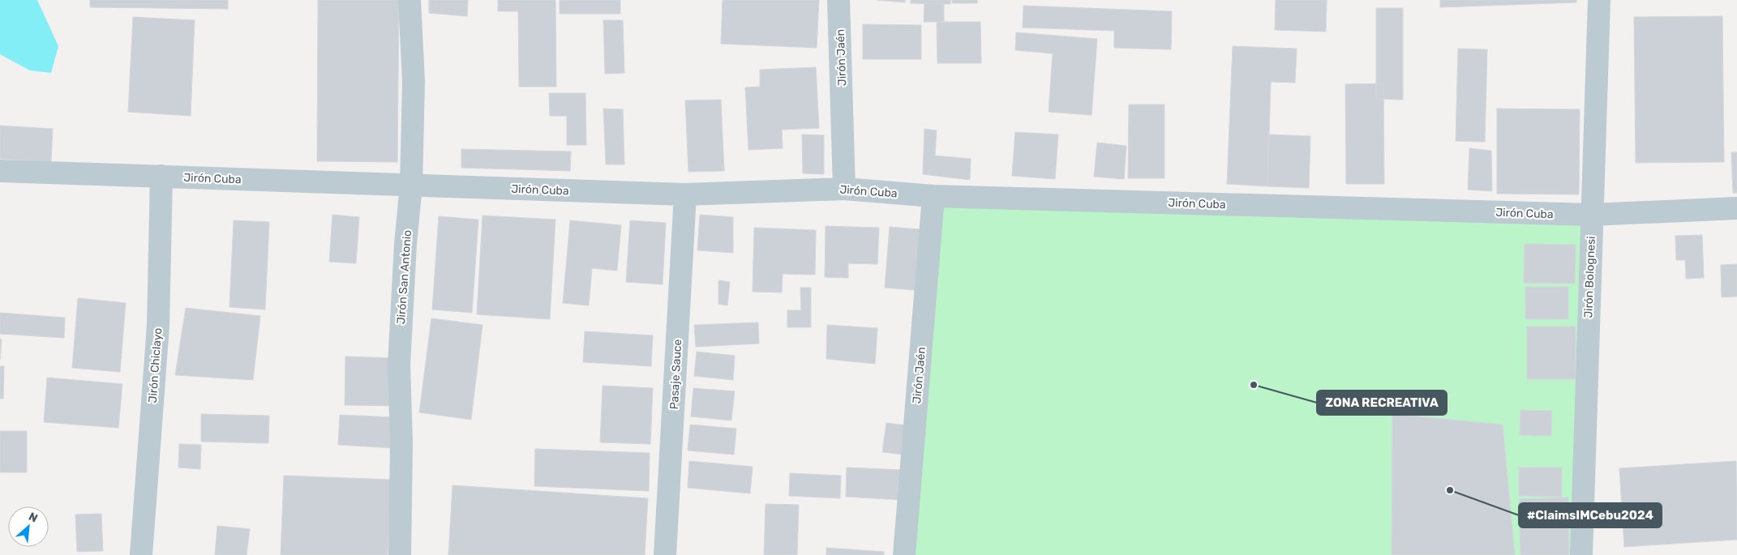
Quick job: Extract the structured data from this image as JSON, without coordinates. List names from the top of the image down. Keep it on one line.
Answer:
{"streets":{"street":["Jirón Jaén","Jirón Cuba","Jirón San Antonio","Jirón Bolognesi","Jirón Chiclayo","Pasaje Sauce"]},"crossings":[["Jirón Jaén","Jirón Cuba"],["Jirón Cuba","Jirón San Antonio"],["Jirón Cuba","Jirón Bolognesi"],["Jirón Cuba","Jirón Chiclayo"],["Jirón Cuba","Pasaje Sauce"]],"places":["ZONA RECREATIVA","#ClaimsIMCebu2024"],"north":"top right"}
